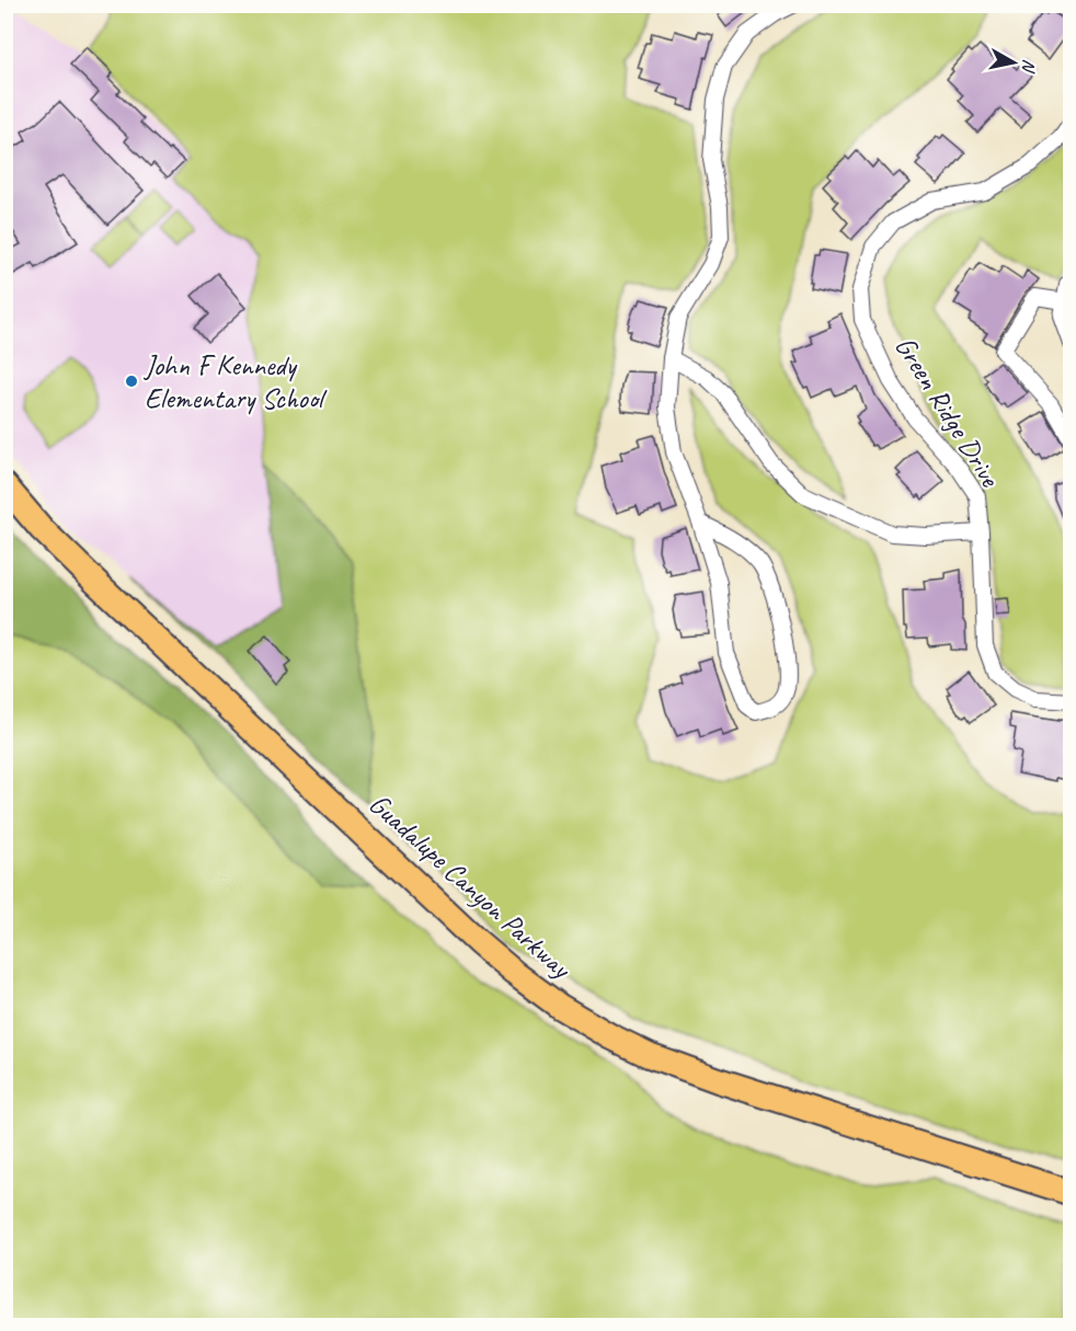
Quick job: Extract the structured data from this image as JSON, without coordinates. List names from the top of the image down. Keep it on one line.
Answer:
{"streets":{"main road":["Guadalupe Canyon Parkway"],"street":["Green Ridge Drive"]},"places":["John F Kennedy Elementary School"],"north":"right"}
